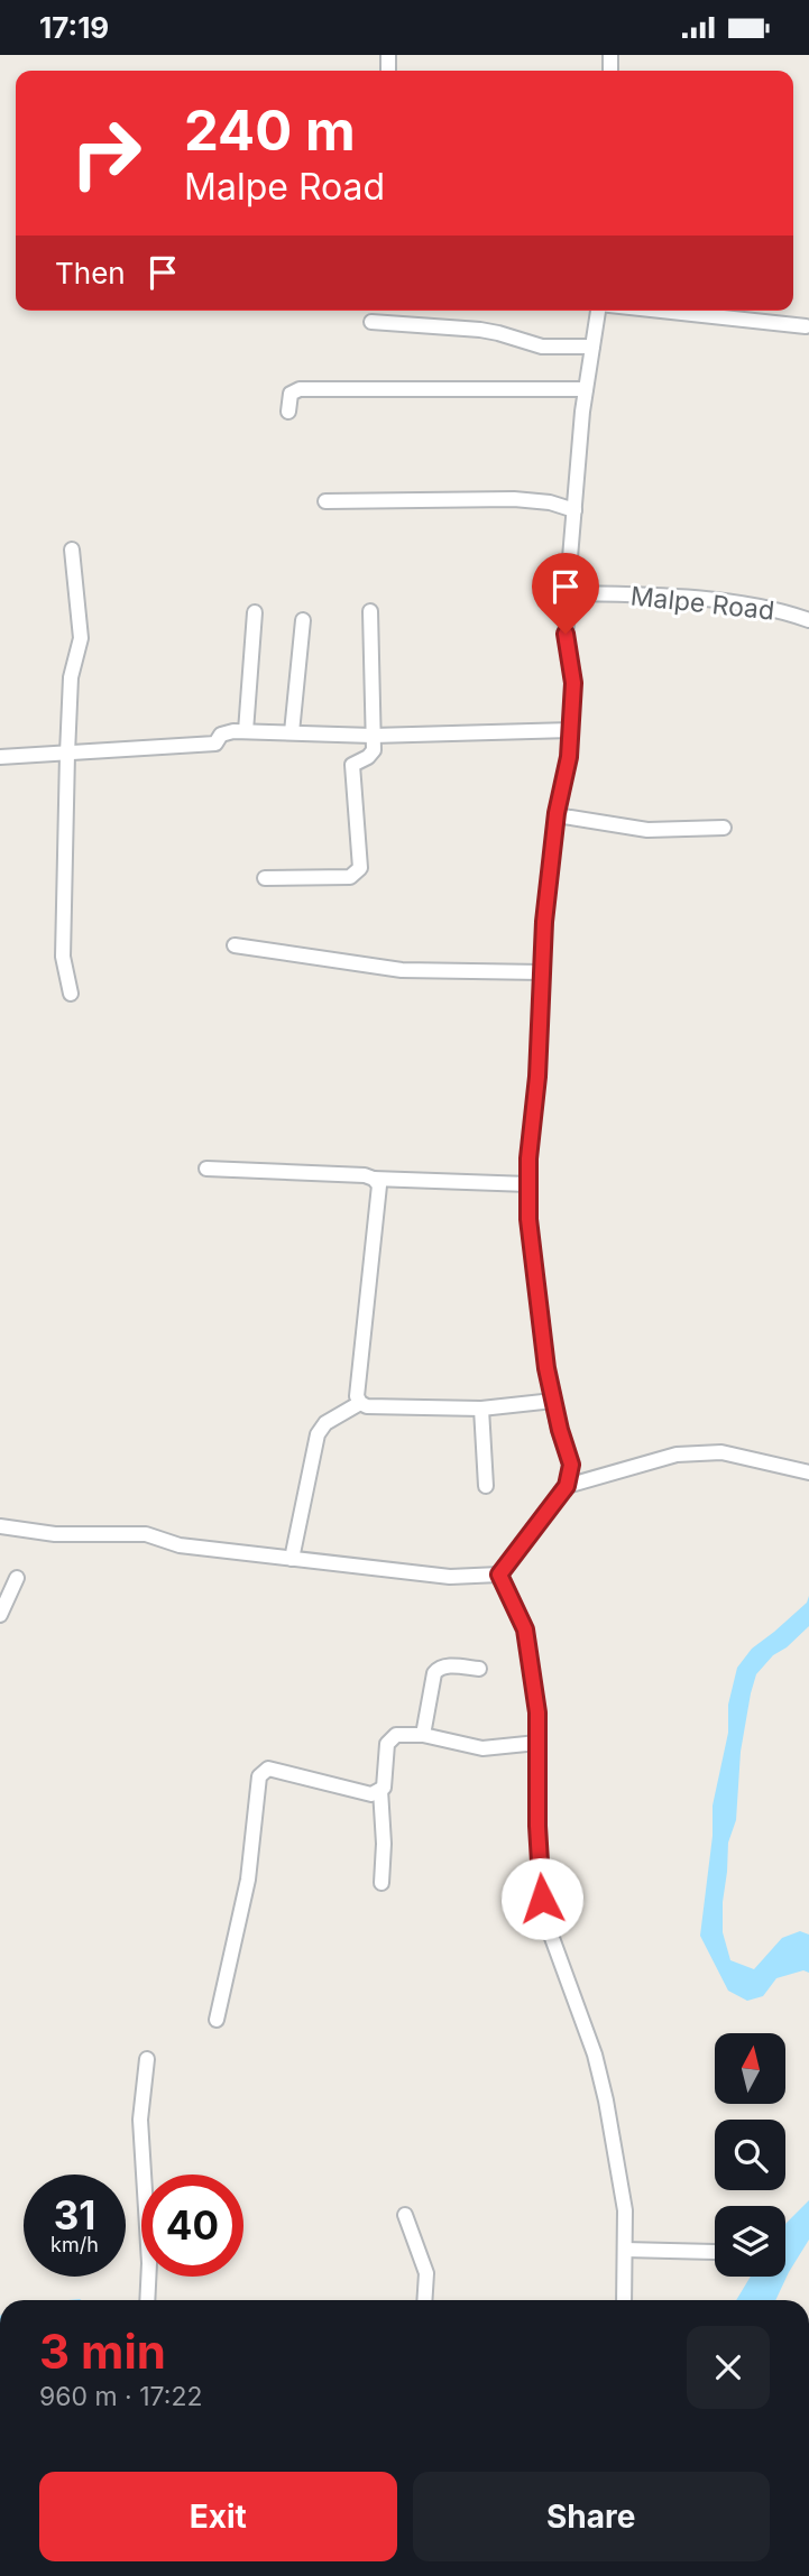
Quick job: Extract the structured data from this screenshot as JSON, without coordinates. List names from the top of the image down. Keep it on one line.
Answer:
{"streets":{"street":["Malpe Road"]},"north":"top","page":{"status":"17:19","turn":["240 m","Malpe Road"],"then":"Then","speed":"31 km/h","limit":"40","heading":["3 min","960 m · 17:22"],"buttons":["Exit","Share"]}}
